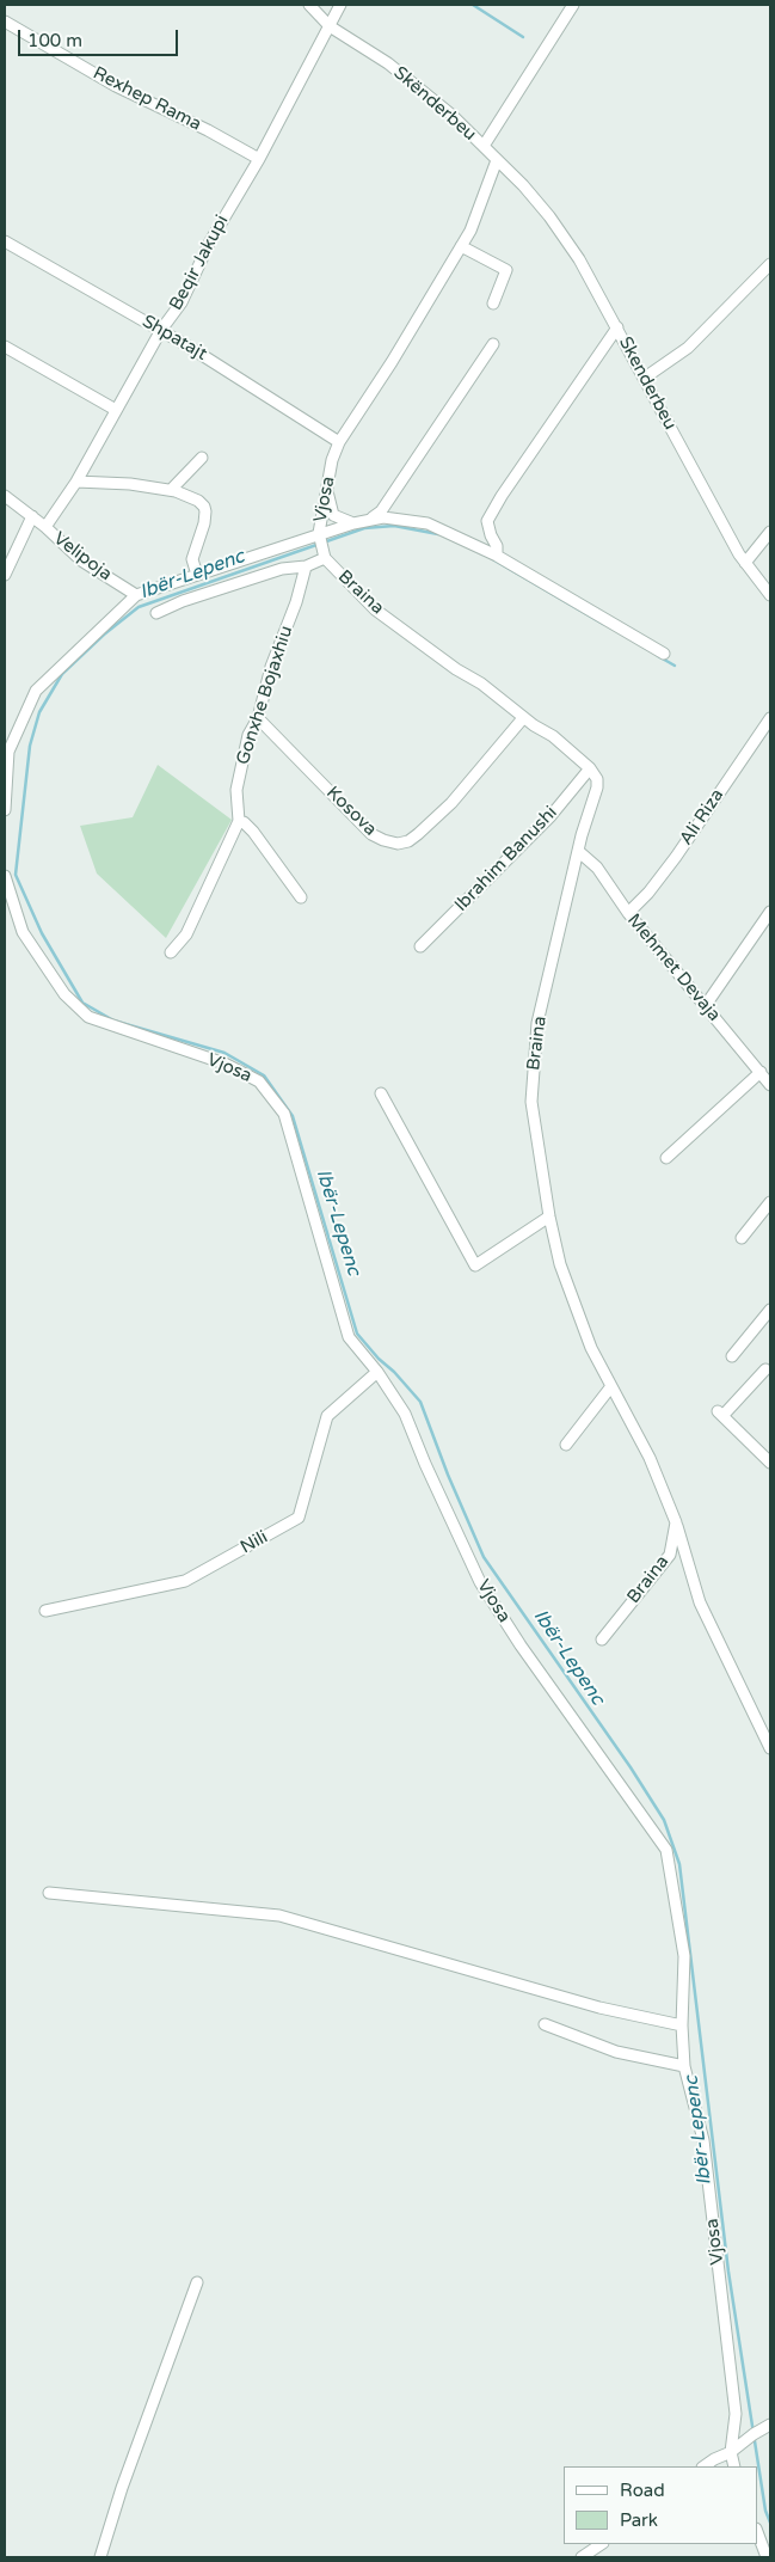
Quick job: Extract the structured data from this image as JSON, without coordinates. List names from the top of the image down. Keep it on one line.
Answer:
{"streets":{"street":["Rexhep Rama","Skënderbeu","Beqir Jakupi","Shpatajt","Skenderbeu","Vjosa","Velipoja","Braina","Gonxhe Bojaxhiu","Kosova","Ali Riza","Ibrahim Banushi","Mehmet Devaja","Nili"]},"crossings":[["Rexhep Rama","Beqir Jakupi"],["Skënderbeu","Beqir Jakupi"],["Skënderbeu","Skenderbeu"],["Skënderbeu","Vjosa"],["Beqir Jakupi","Shpatajt"],["Beqir Jakupi","Velipoja"],["Shpatajt","Vjosa"],["Vjosa","Velipoja"],["Vjosa","Braina"],["Vjosa","Nili"],["Braina","Kosova"],["Braina","Ibrahim Banushi"],["Braina","Mehmet Devaja"],["Gonxhe Bojaxhiu","Kosova"],["Ali Riza","Mehmet Devaja"]],"water":["Ibër-Lepenc"],"legend":["Road","Park"],"scale_bar":"100 m"}
